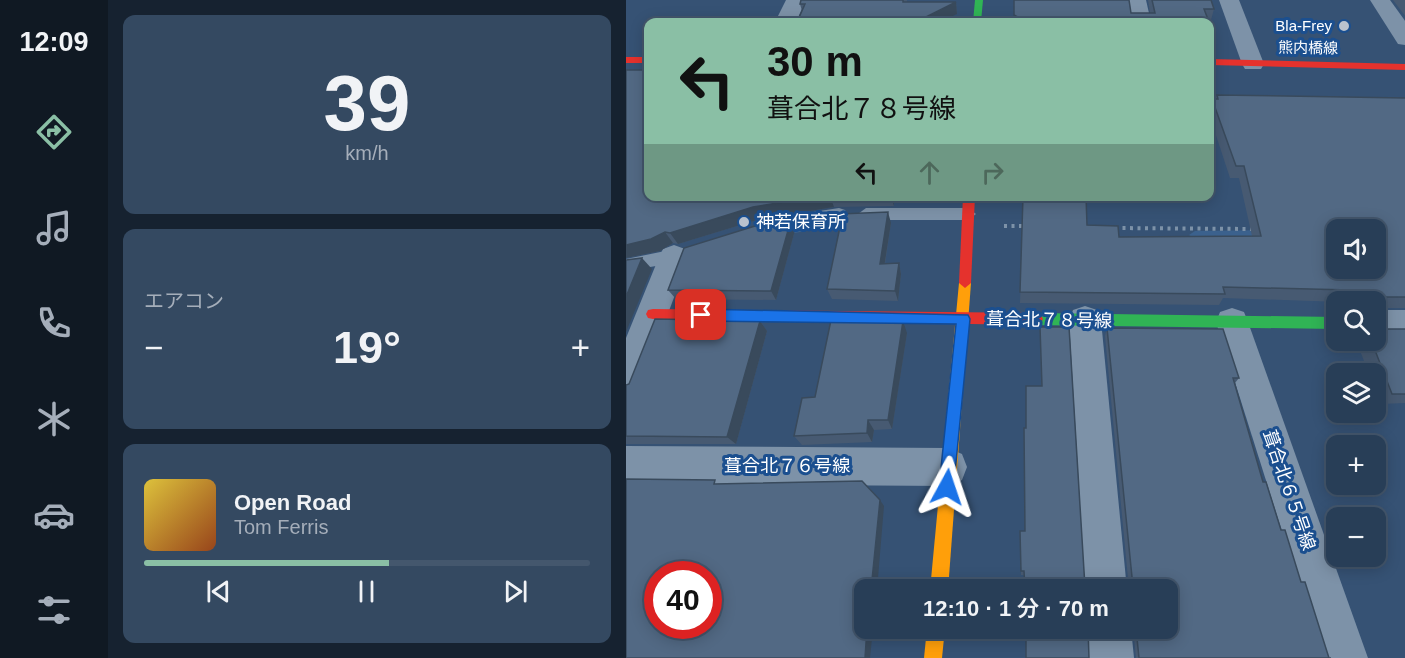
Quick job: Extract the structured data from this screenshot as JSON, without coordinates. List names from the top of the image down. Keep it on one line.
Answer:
{"streets":{"street":["熊内橋線","葺合北７８号線","葺合北７６号線","葺合北６５号線"]},"crossings":[["葺合北７８号線","葺合北６５号線"]],"places":["Bla-Frey","神若保育所"],"page":{"tabs":"12:09","tile":[["39","km/h"],"エアコン"],"turn":["30 m","葺合北７８号線"],"map_buttons":["+","−"],"heat":["−","19°","+"],"song":["Open Road","Tom Ferris"],"limit":"40","trip":"12:10 · 1 分 · 70 m"}}
